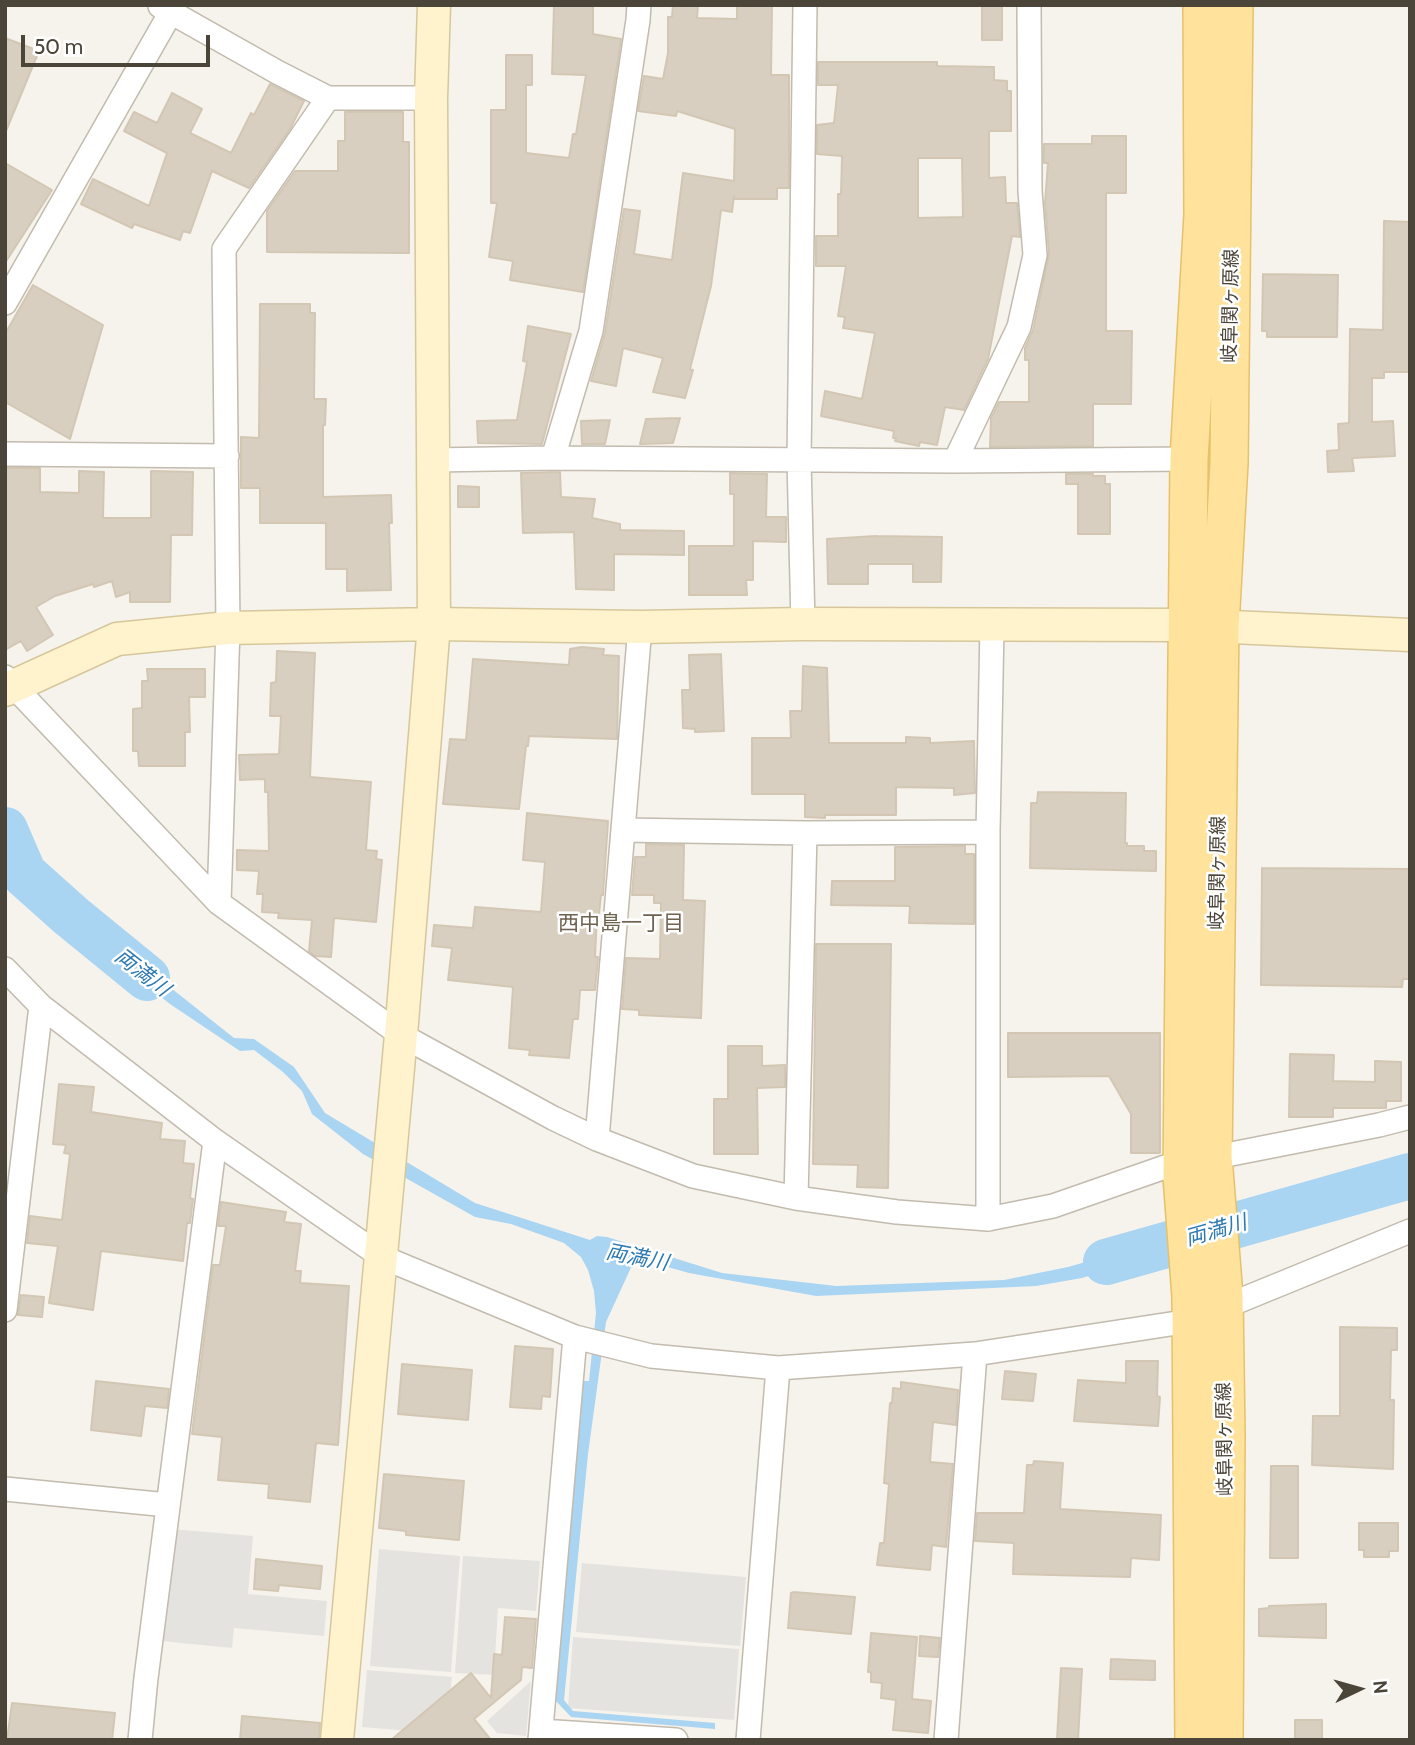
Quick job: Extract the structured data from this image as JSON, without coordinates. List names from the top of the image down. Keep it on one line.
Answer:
{"streets":{"main road":["岐阜関ヶ原線"]},"districts":["西中島一丁目"],"water":["両満川"],"scale_bar":"50 m","north":"right"}
